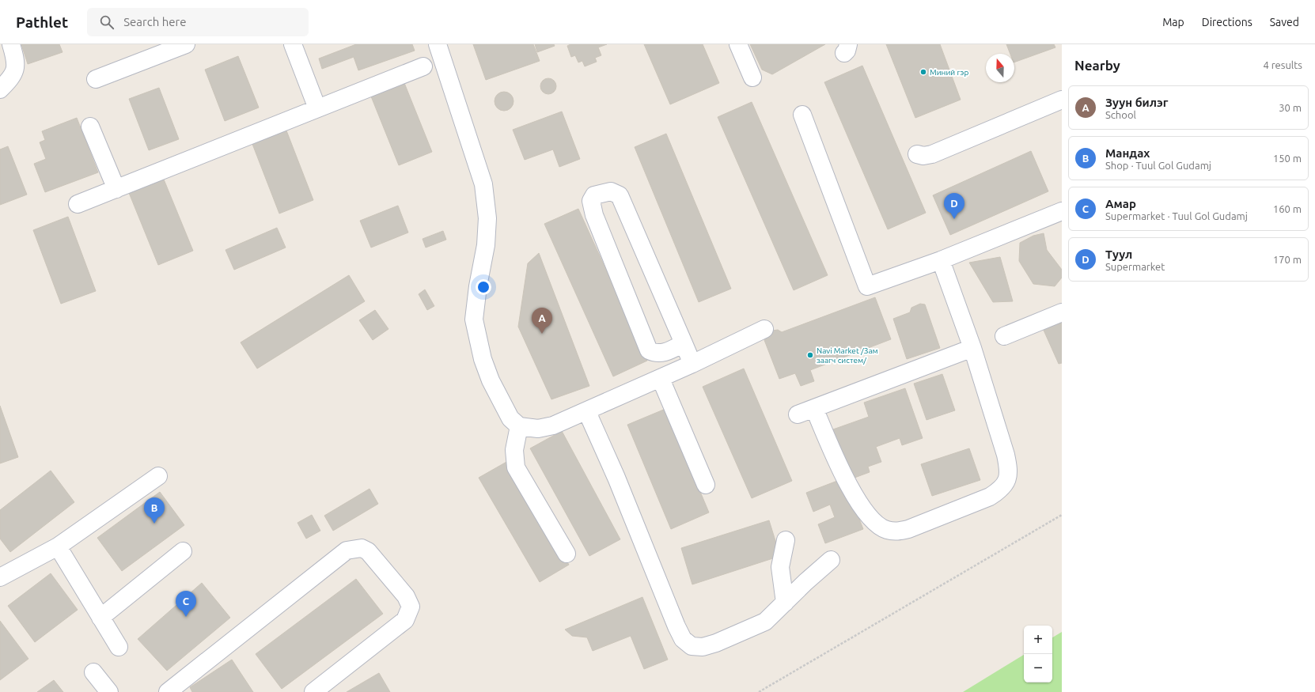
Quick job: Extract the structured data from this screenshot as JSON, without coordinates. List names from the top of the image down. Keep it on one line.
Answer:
{"places":["Миний гэр","Navi Market /Зам заагч систем/"],"north":"top","page":{"header":"Pathlet","search":"Search here","nav":["Map","Directions","Saved"],"heading":["Nearby","4 results"],"list":[{"mark":"A","name":"Зуун билэг","note":"School","value":"30 m"},{"mark":"B","name":"Мандах","note":"Shop · Tuul Gol Gudamj","value":"150 m"},{"mark":"C","name":"Амар","note":"Supermarket · Tuul Gol Gudamj","value":"160 m"},{"mark":"D","name":"Туул","note":"Supermarket","value":"170 m"}],"pins":["D","A","B","C"],"map_buttons":["+","−"]}}
